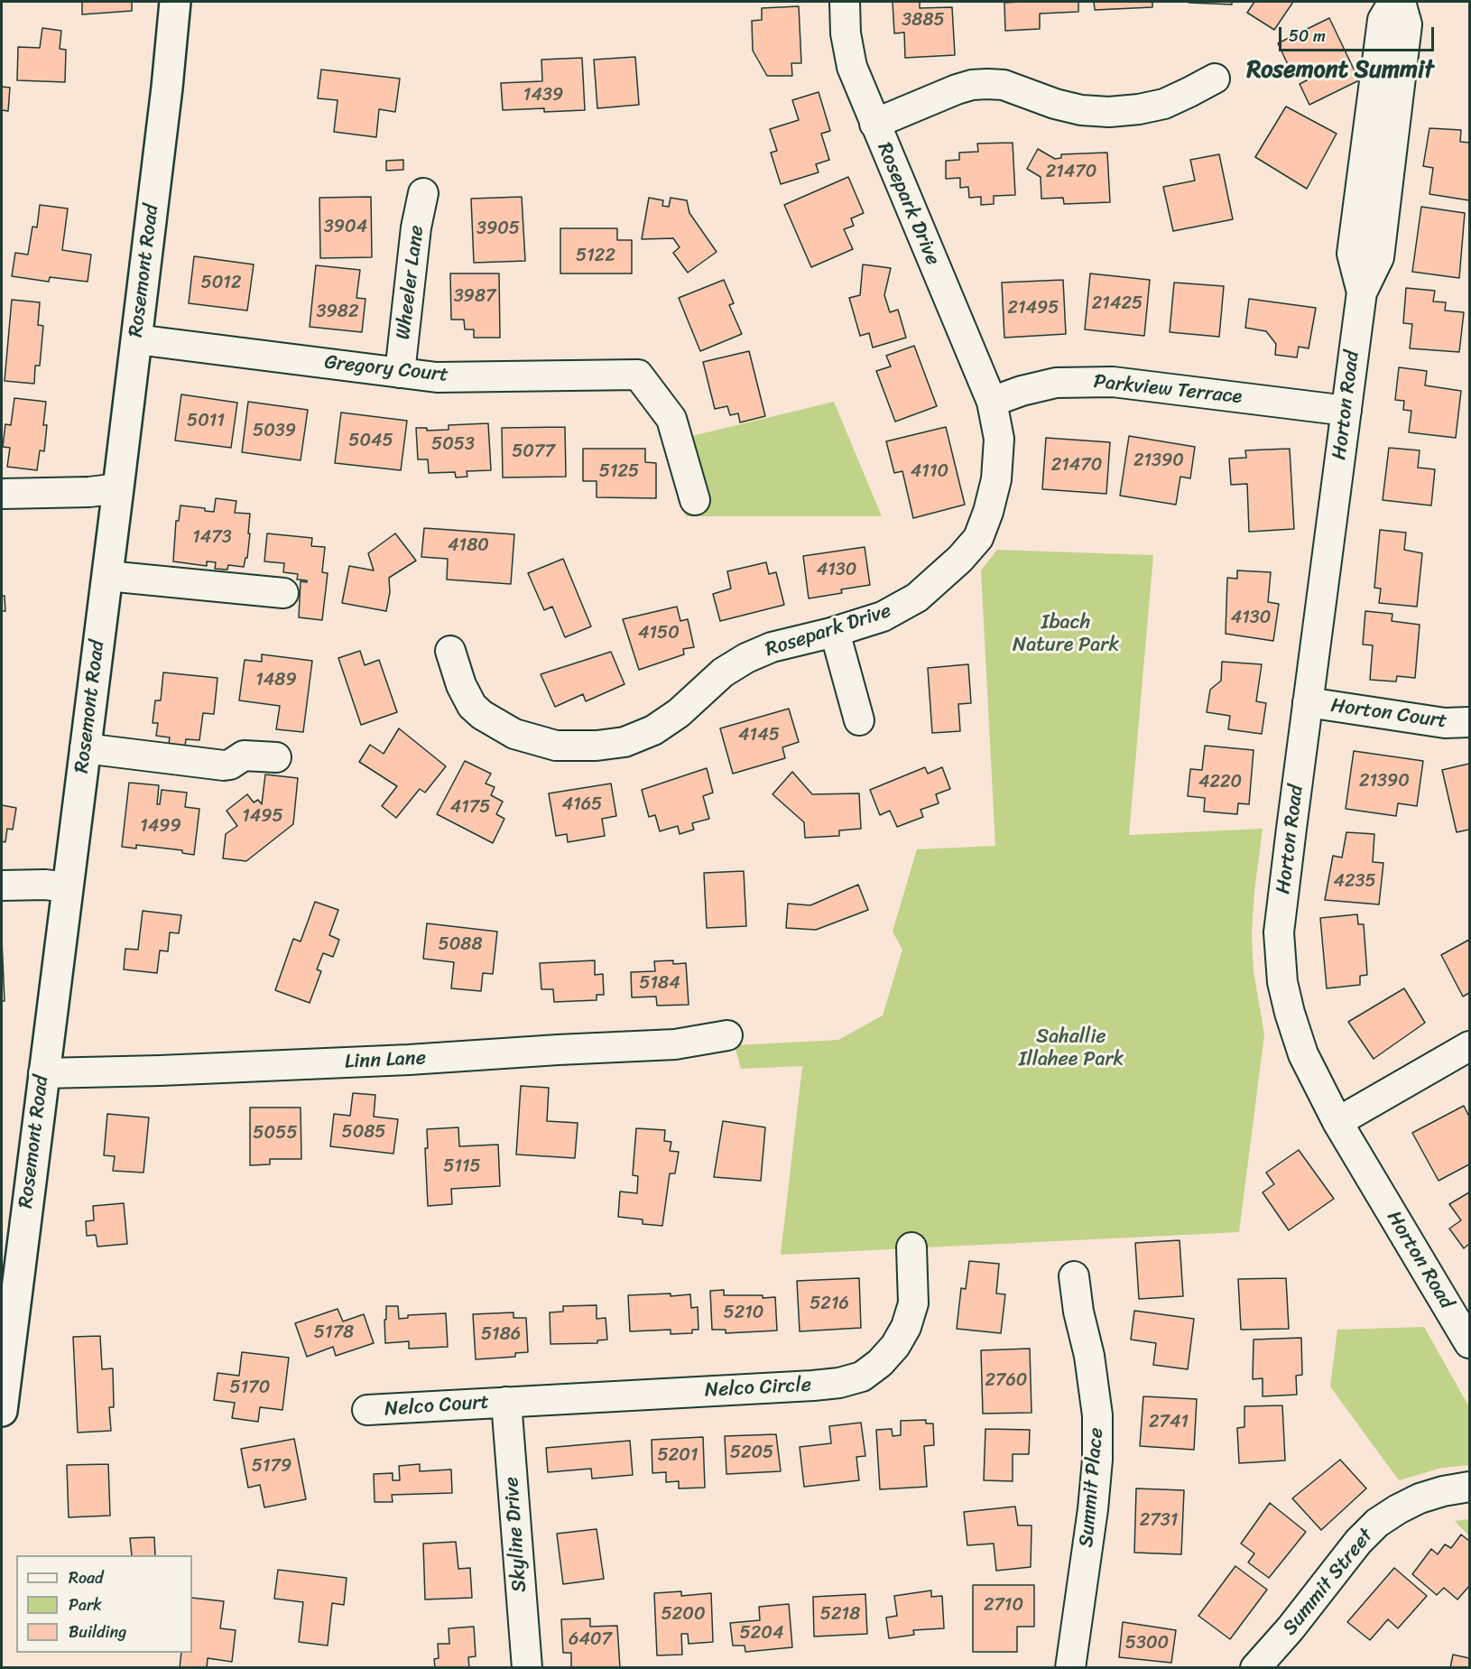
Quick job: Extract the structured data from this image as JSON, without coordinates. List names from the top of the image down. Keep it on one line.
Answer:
{"streets":{"main road":["Rosemont Road"],"street":["Rosepark Drive","Wheeler Lane","Gregory Court","Parkview Terrace","Horton Road","Horton Court","Linn Lane","Nelco Circle","Nelco Court","Summit Place","Skyline Drive","Summit Street"]},"crossings":[["Rosepark Drive","Parkview Terrace"],["Rosemont Road","Gregory Court"],["Rosemont Road","Linn Lane"],["Wheeler Lane","Gregory Court"],["Parkview Terrace","Horton Road"],["Horton Road","Horton Court"],["Nelco Circle","Nelco Court"],["Nelco Circle","Skyline Drive"],["Nelco Court","Skyline Drive"]],"districts":["Rosemont Summit"],"parks":["Ibach Nature Park","Sahallie Illahee Park"],"house_numbers":["3885","1439","21470","3904","3905","5122","5012","3987","21425","21495","3982","5011","5039","5045","5053","5077","21390","21470","5125","4110","1473","4180","4130","4130","4150","1489","4145","21390","4220","4165","4175","1495","1499","4235","5088","5184","5085","5055","5115","5216","5210","5178","5186","2760","5170","2741","5205","5201","5179","2731","2710","5200","5218","5204","6407","5300"],"legend":["Road","Park","Building"],"scale_bar":"50 m"}
